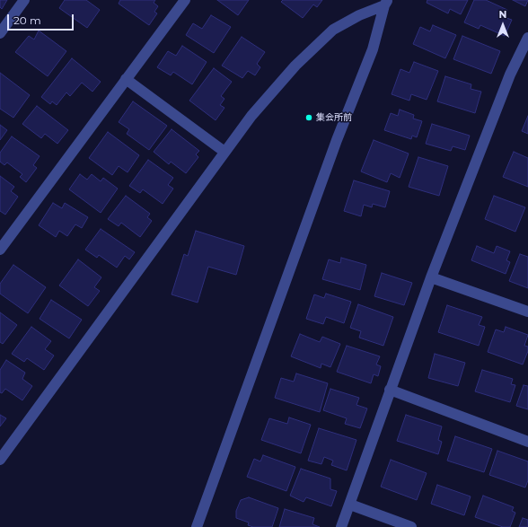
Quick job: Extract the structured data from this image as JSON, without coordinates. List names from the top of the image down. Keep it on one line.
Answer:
{"places":["集会所前"],"scale_bar":"20 m","north":"top"}
